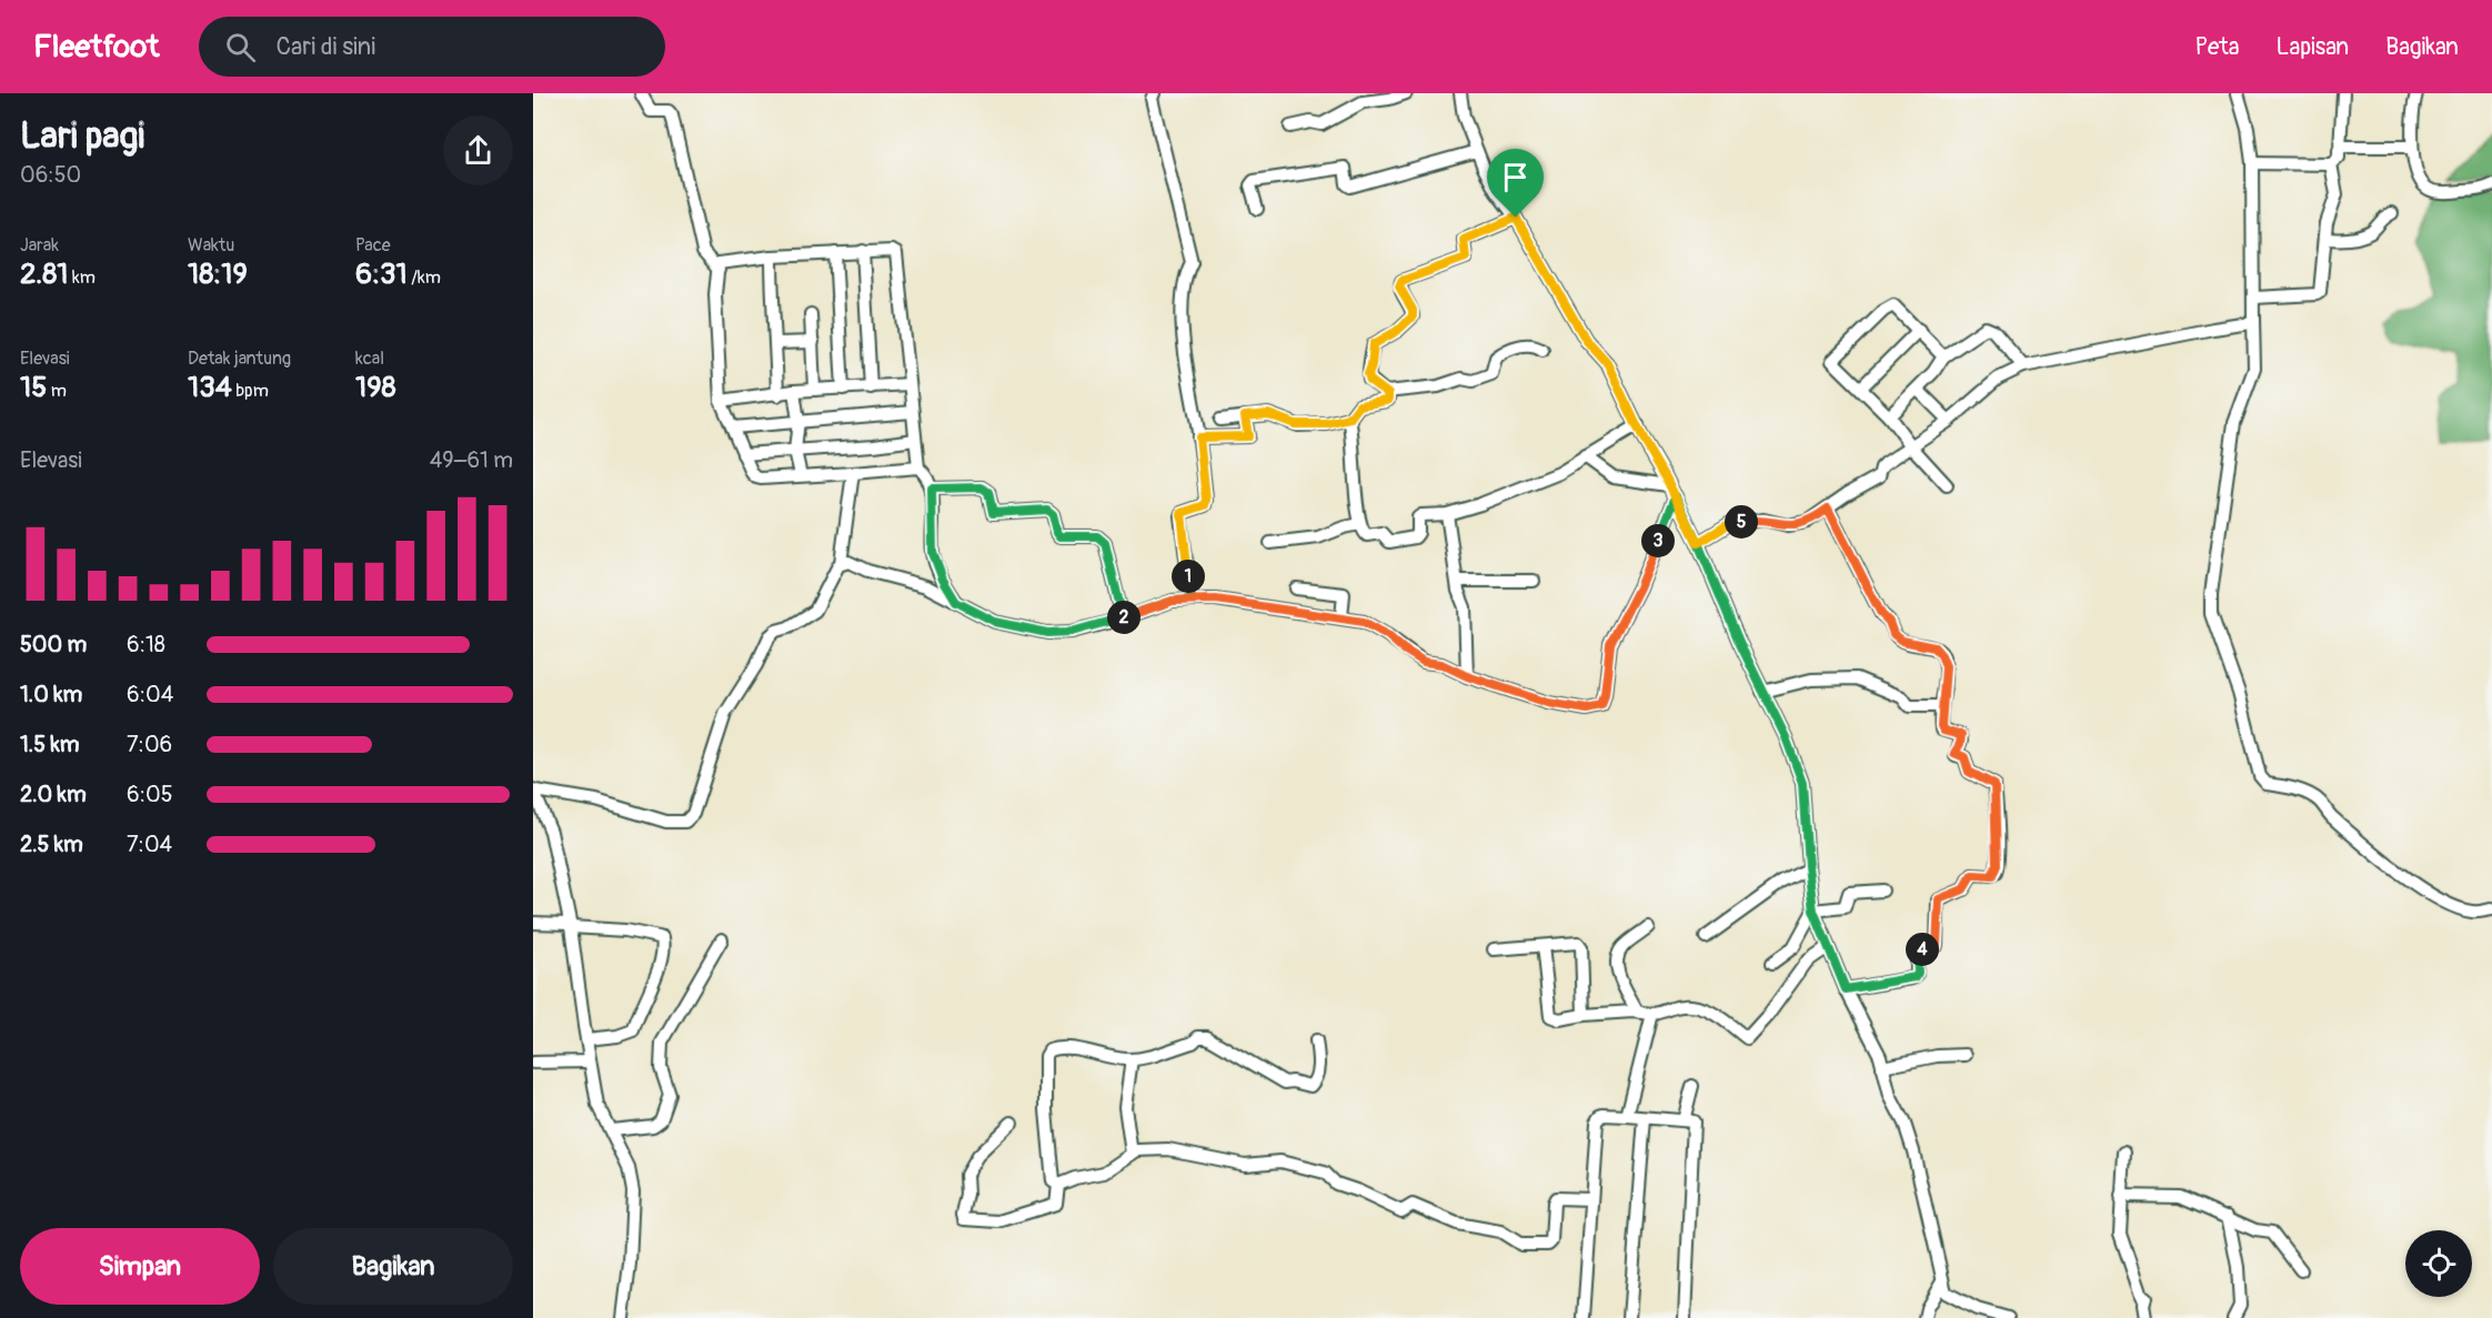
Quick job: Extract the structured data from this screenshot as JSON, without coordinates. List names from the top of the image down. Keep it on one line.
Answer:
{"page":{"header":"Fleetfoot","search":"Cari di sini","nav":["Peta","Lapisan","Bagikan"],"heading":["Lari pagi","06:50"],"stats":[["Jarak","2.81 km"],["Waktu","18:19"],["Pace","6:31 /km"],["Elevasi","15 m"],["Detak jantung","134 bpm"],["kcal","198"]],"chart":["Elevasi","49–61 m"],"pins":["5","3","1","2","4"],"list":[{"name":"500 m","note":"6:18"},{"name":"1.0 km","note":"6:04"},{"name":"1.5 km","note":"7:06"},{"name":"2.0 km","note":"6:05"},{"name":"2.5 km","note":"7:04"}],"buttons":["Simpan","Bagikan"]}}
